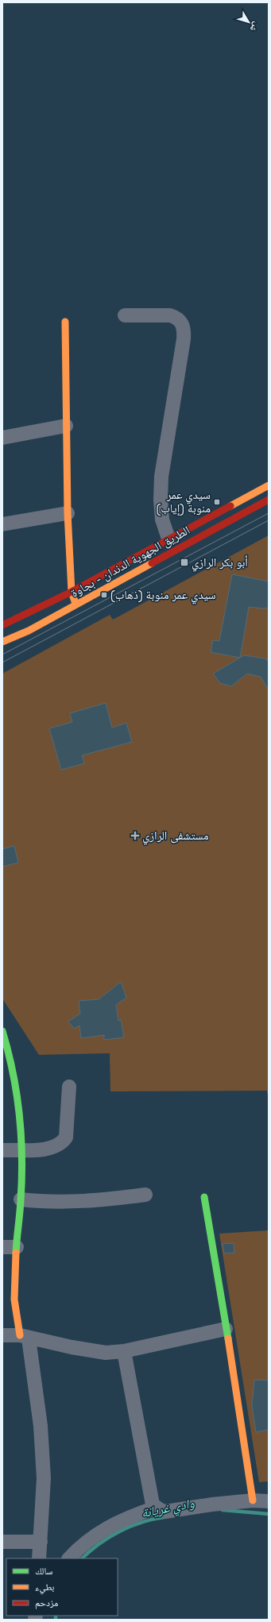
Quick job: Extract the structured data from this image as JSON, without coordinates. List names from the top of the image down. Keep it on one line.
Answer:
{"streets":{"street":["الطريق الجهوية الدندان - بجاوة"]},"water":["وادي غريانة"],"places":{"transit":["سيدي عمر منوبة (إياب)","أبو بكر الرازي","سيدي عمر منوبة (ذهاب)"],"health":["مستشفى الرازي"]},"legend":["سالك","بطيء","مزدحم"],"north":"bottom right"}
